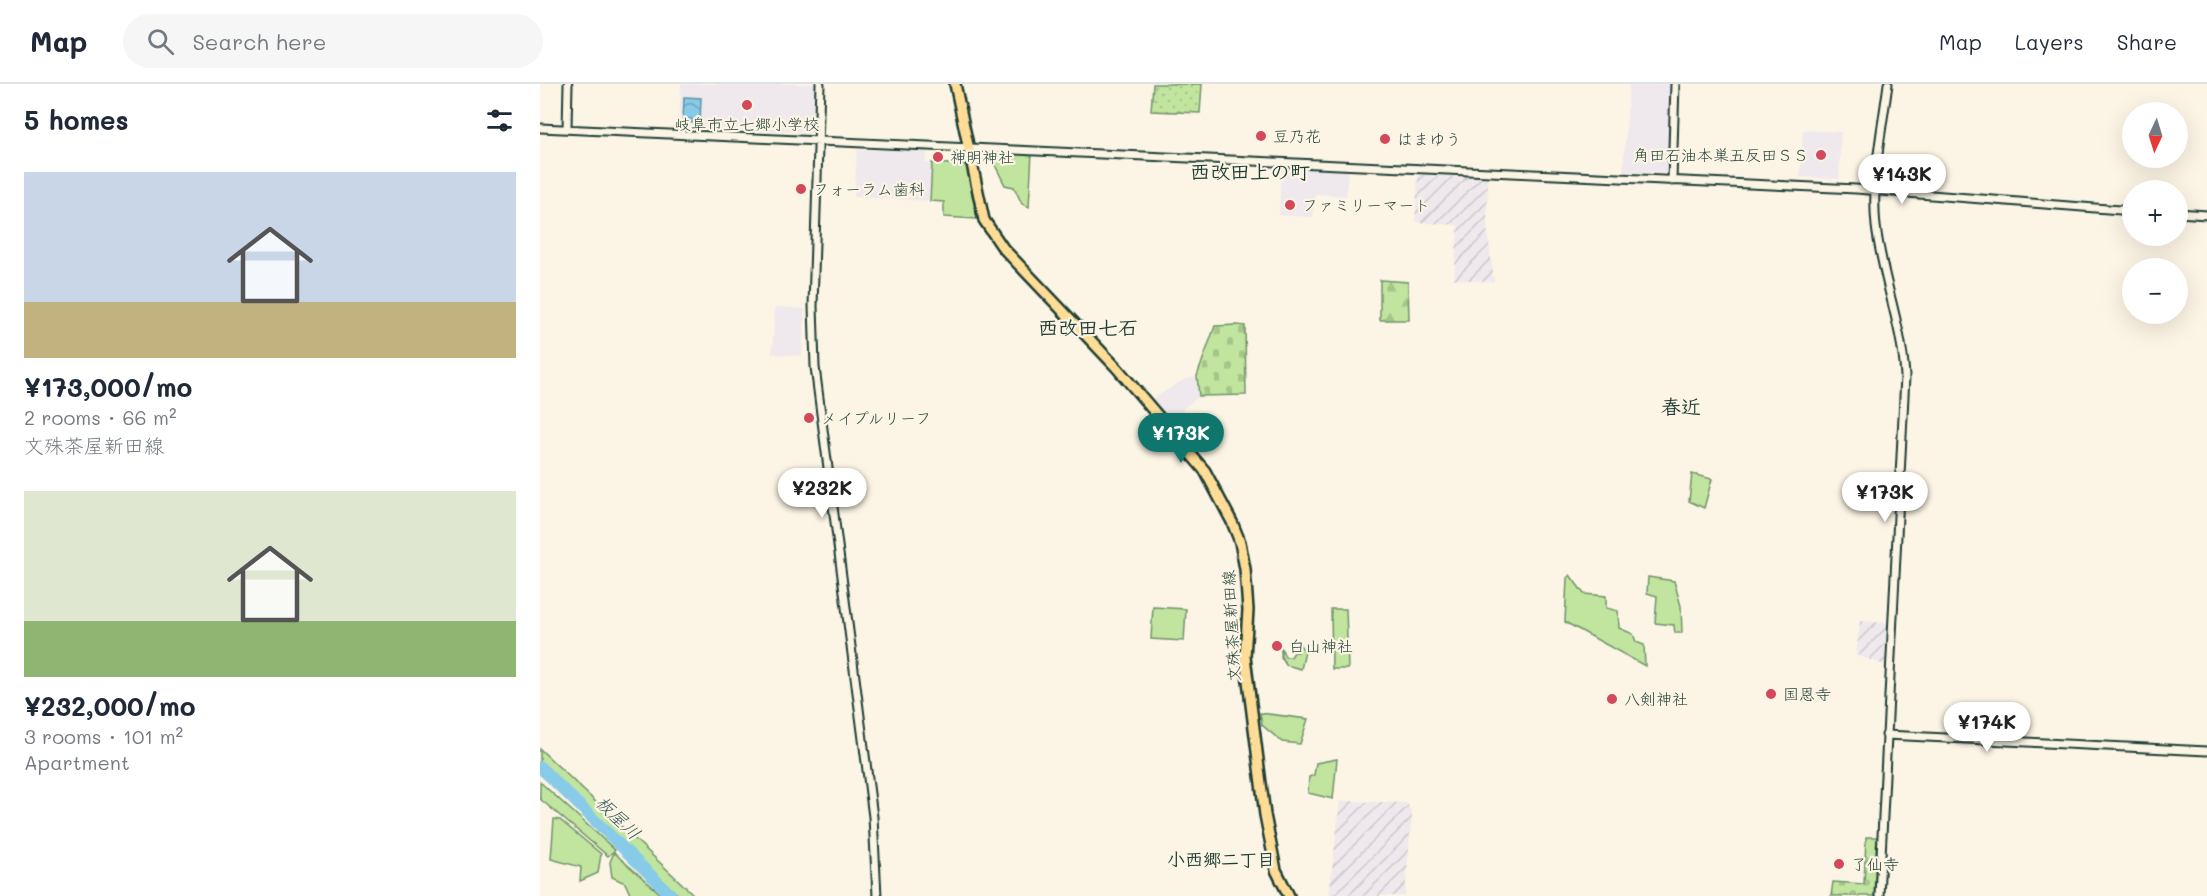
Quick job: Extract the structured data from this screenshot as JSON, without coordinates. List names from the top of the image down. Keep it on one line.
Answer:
{"streets":{"main road":["文殊茶屋新田線"]},"districts":["西改田上の町","西改田七石","春近","小西郷二丁目"],"water":["板屋川"],"places":["岐阜市立七郷小学校","豆乃花","はまゆう","角田石油本巣五反田ＳＳ","神明神社","フォーラム歯科","ファミリーマート","メイプルリーフ","白山神社","国恩寺","八剣神社","了仙寺"],"north":"bottom","page":{"header":"Map","search":"Search here","nav":["Map","Layers","Share"],"heading":"5 homes","map_buttons":["+","−"],"price":["¥143K","¥173K","¥232K","¥173K","¥174K"],"list":[{"name":"¥173,000/mo","note":"2 rooms · 66 m² · 文殊茶屋新田線"},{"name":"¥232,000/mo","note":"3 rooms · 101 m² · Apartment"}]}}
